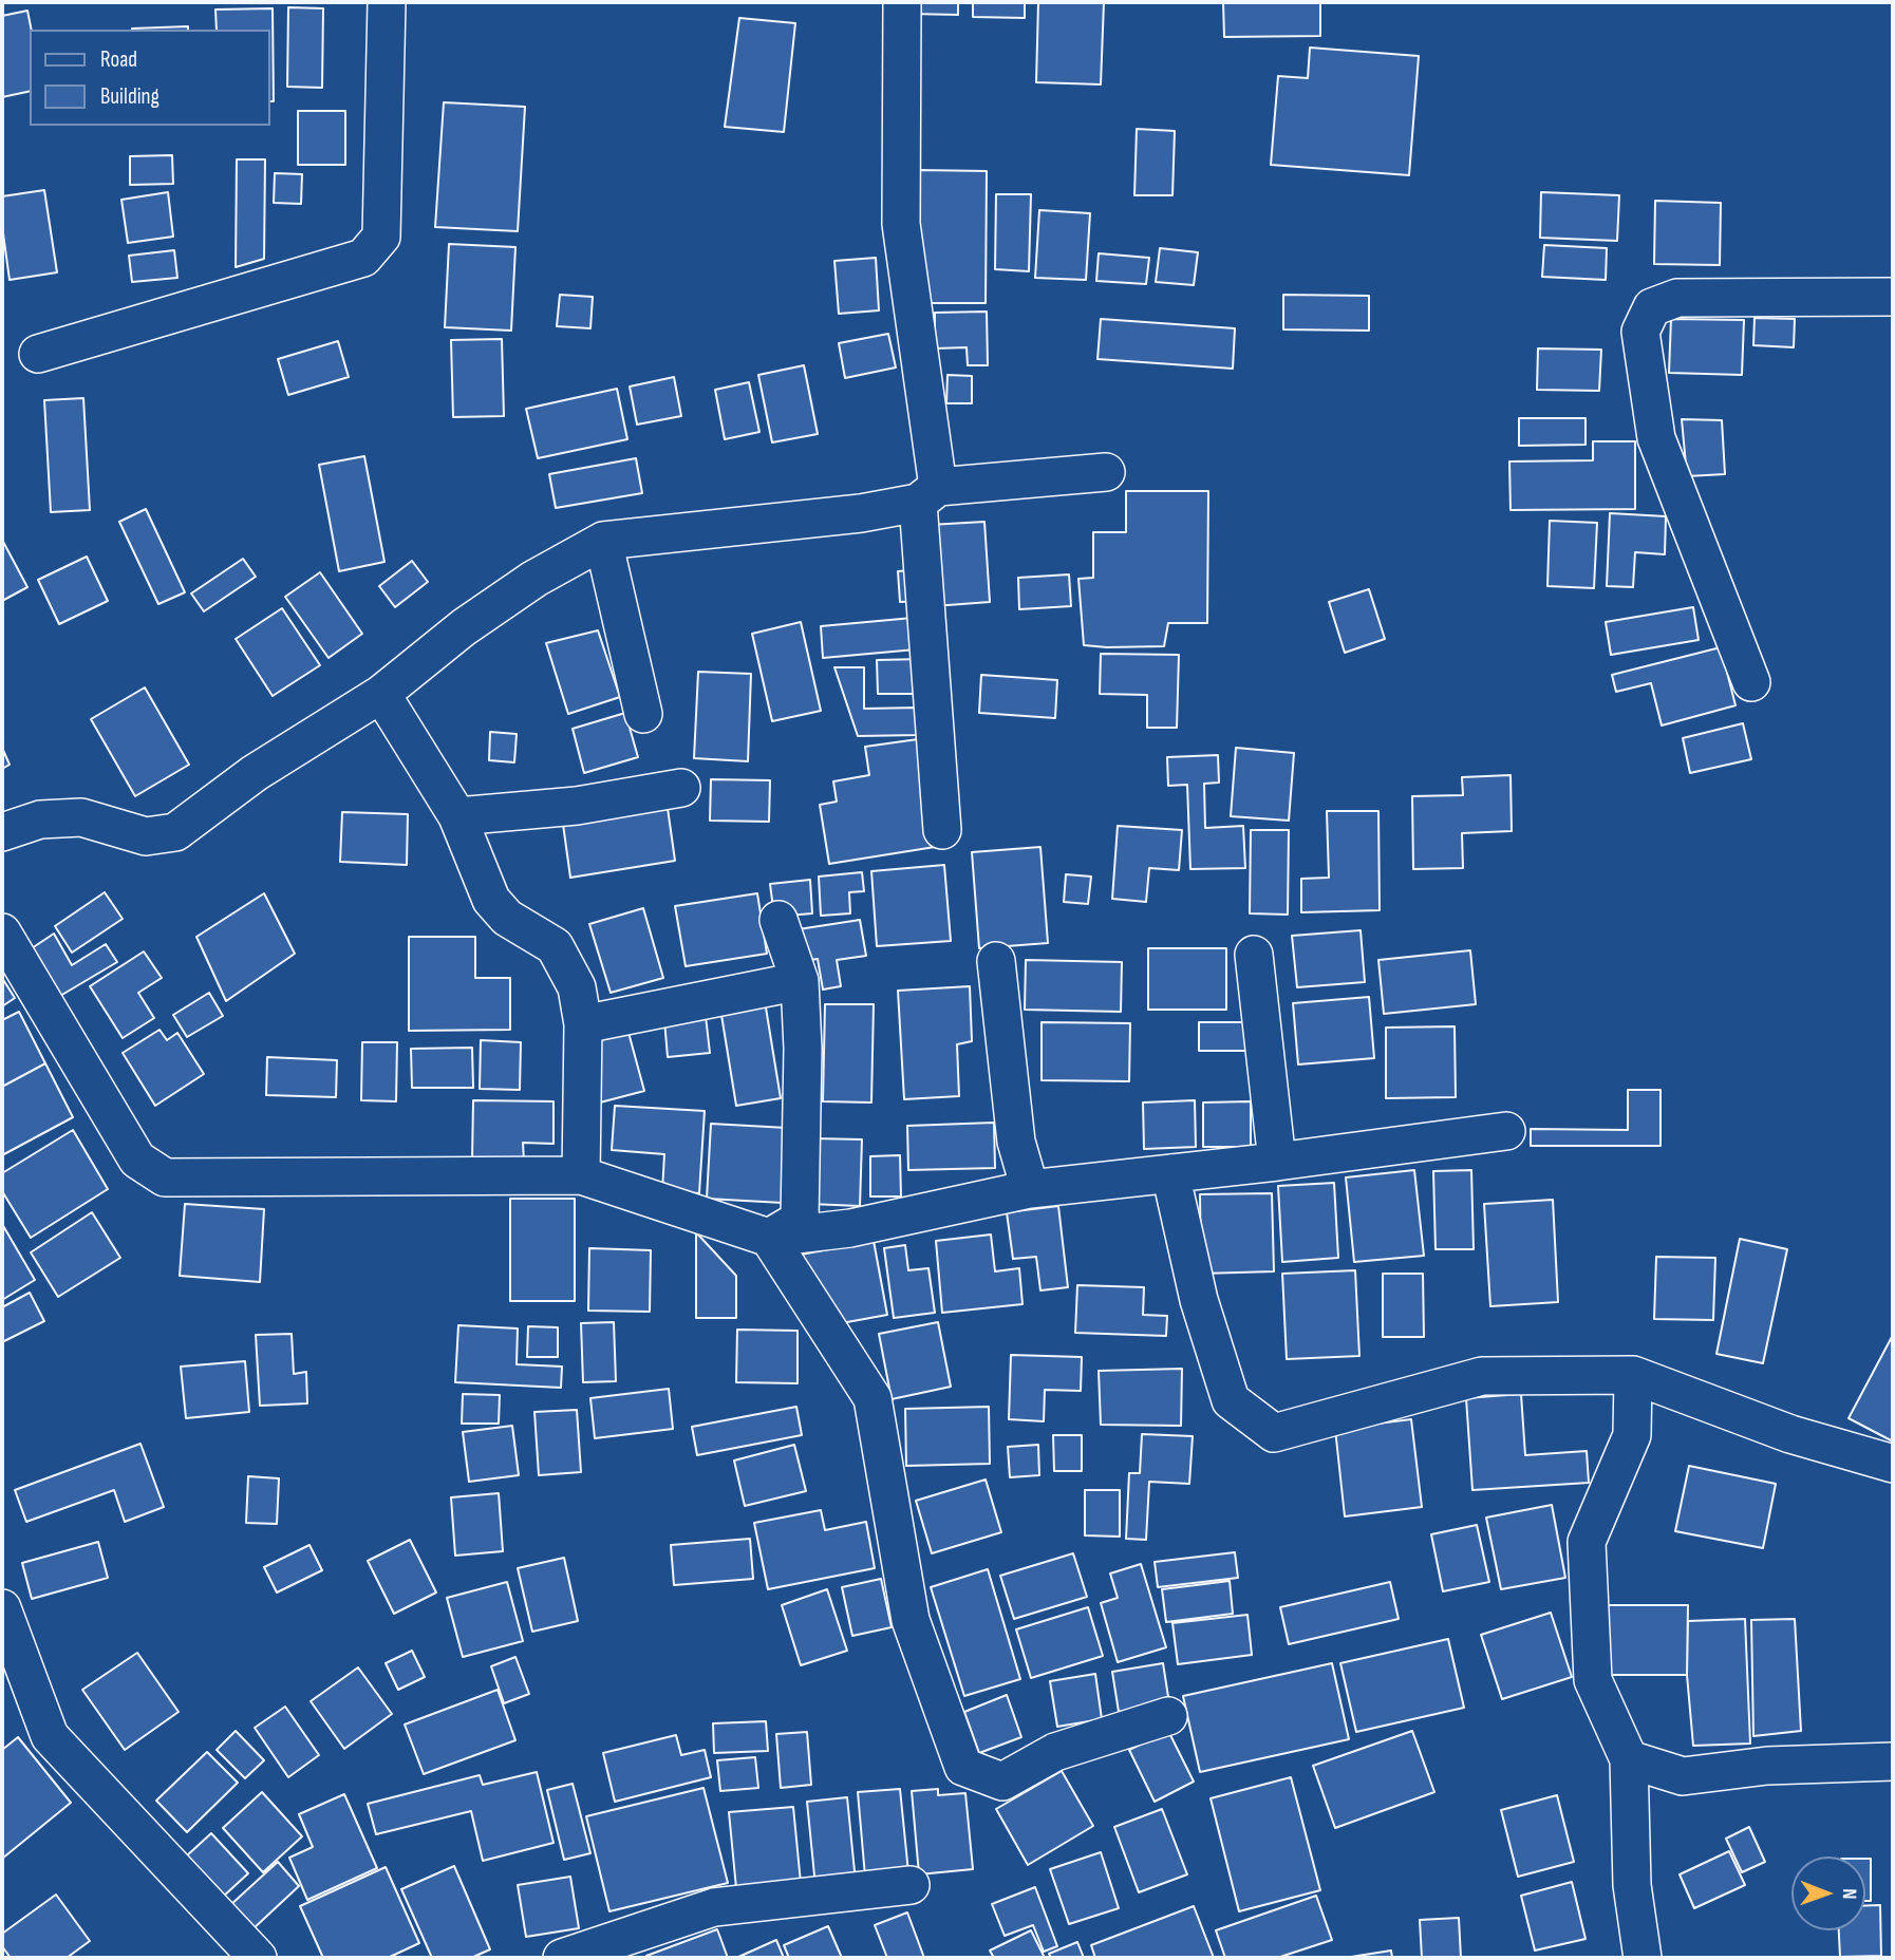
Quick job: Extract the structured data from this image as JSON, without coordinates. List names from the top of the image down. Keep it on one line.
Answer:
{"legend":["Road","Building"],"north":"right"}
